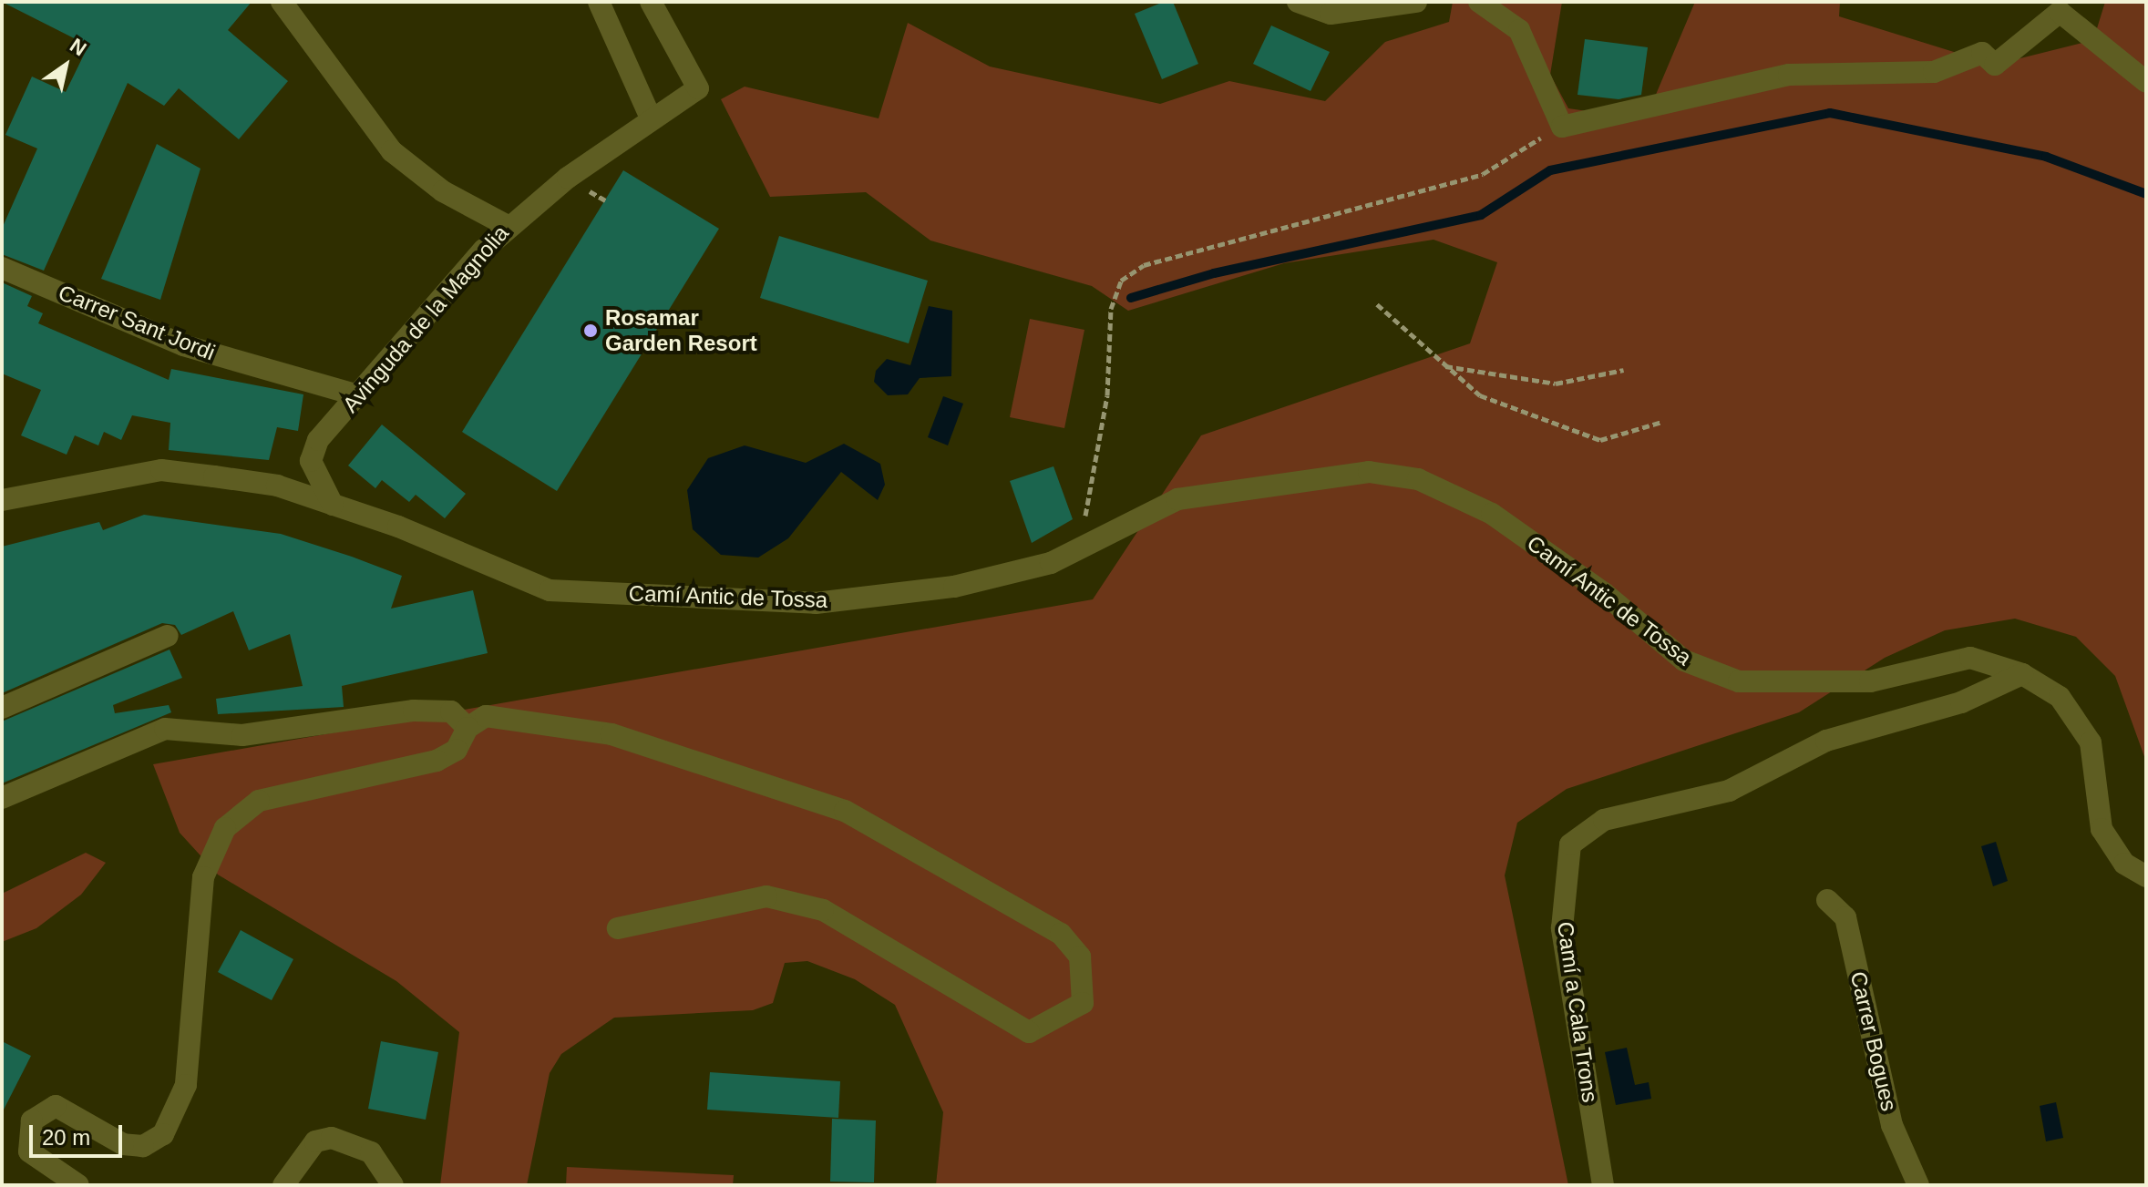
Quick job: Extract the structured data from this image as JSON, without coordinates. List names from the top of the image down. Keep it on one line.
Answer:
{"streets":{"street":["Avinguda de la Magnolia","Carrer Sant Jordi","Camí Antic de Tossa","Camí a Cala Trons","Carrer Bogues"]},"crossings":[["Avinguda de la Magnolia","Carrer Sant Jordi"],["Avinguda de la Magnolia","Camí Antic de Tossa"],["Camí Antic de Tossa","Camí a Cala Trons"]],"places":["Rosamar Garden Resort"],"scale_bar":"20 m","north":"top right"}
